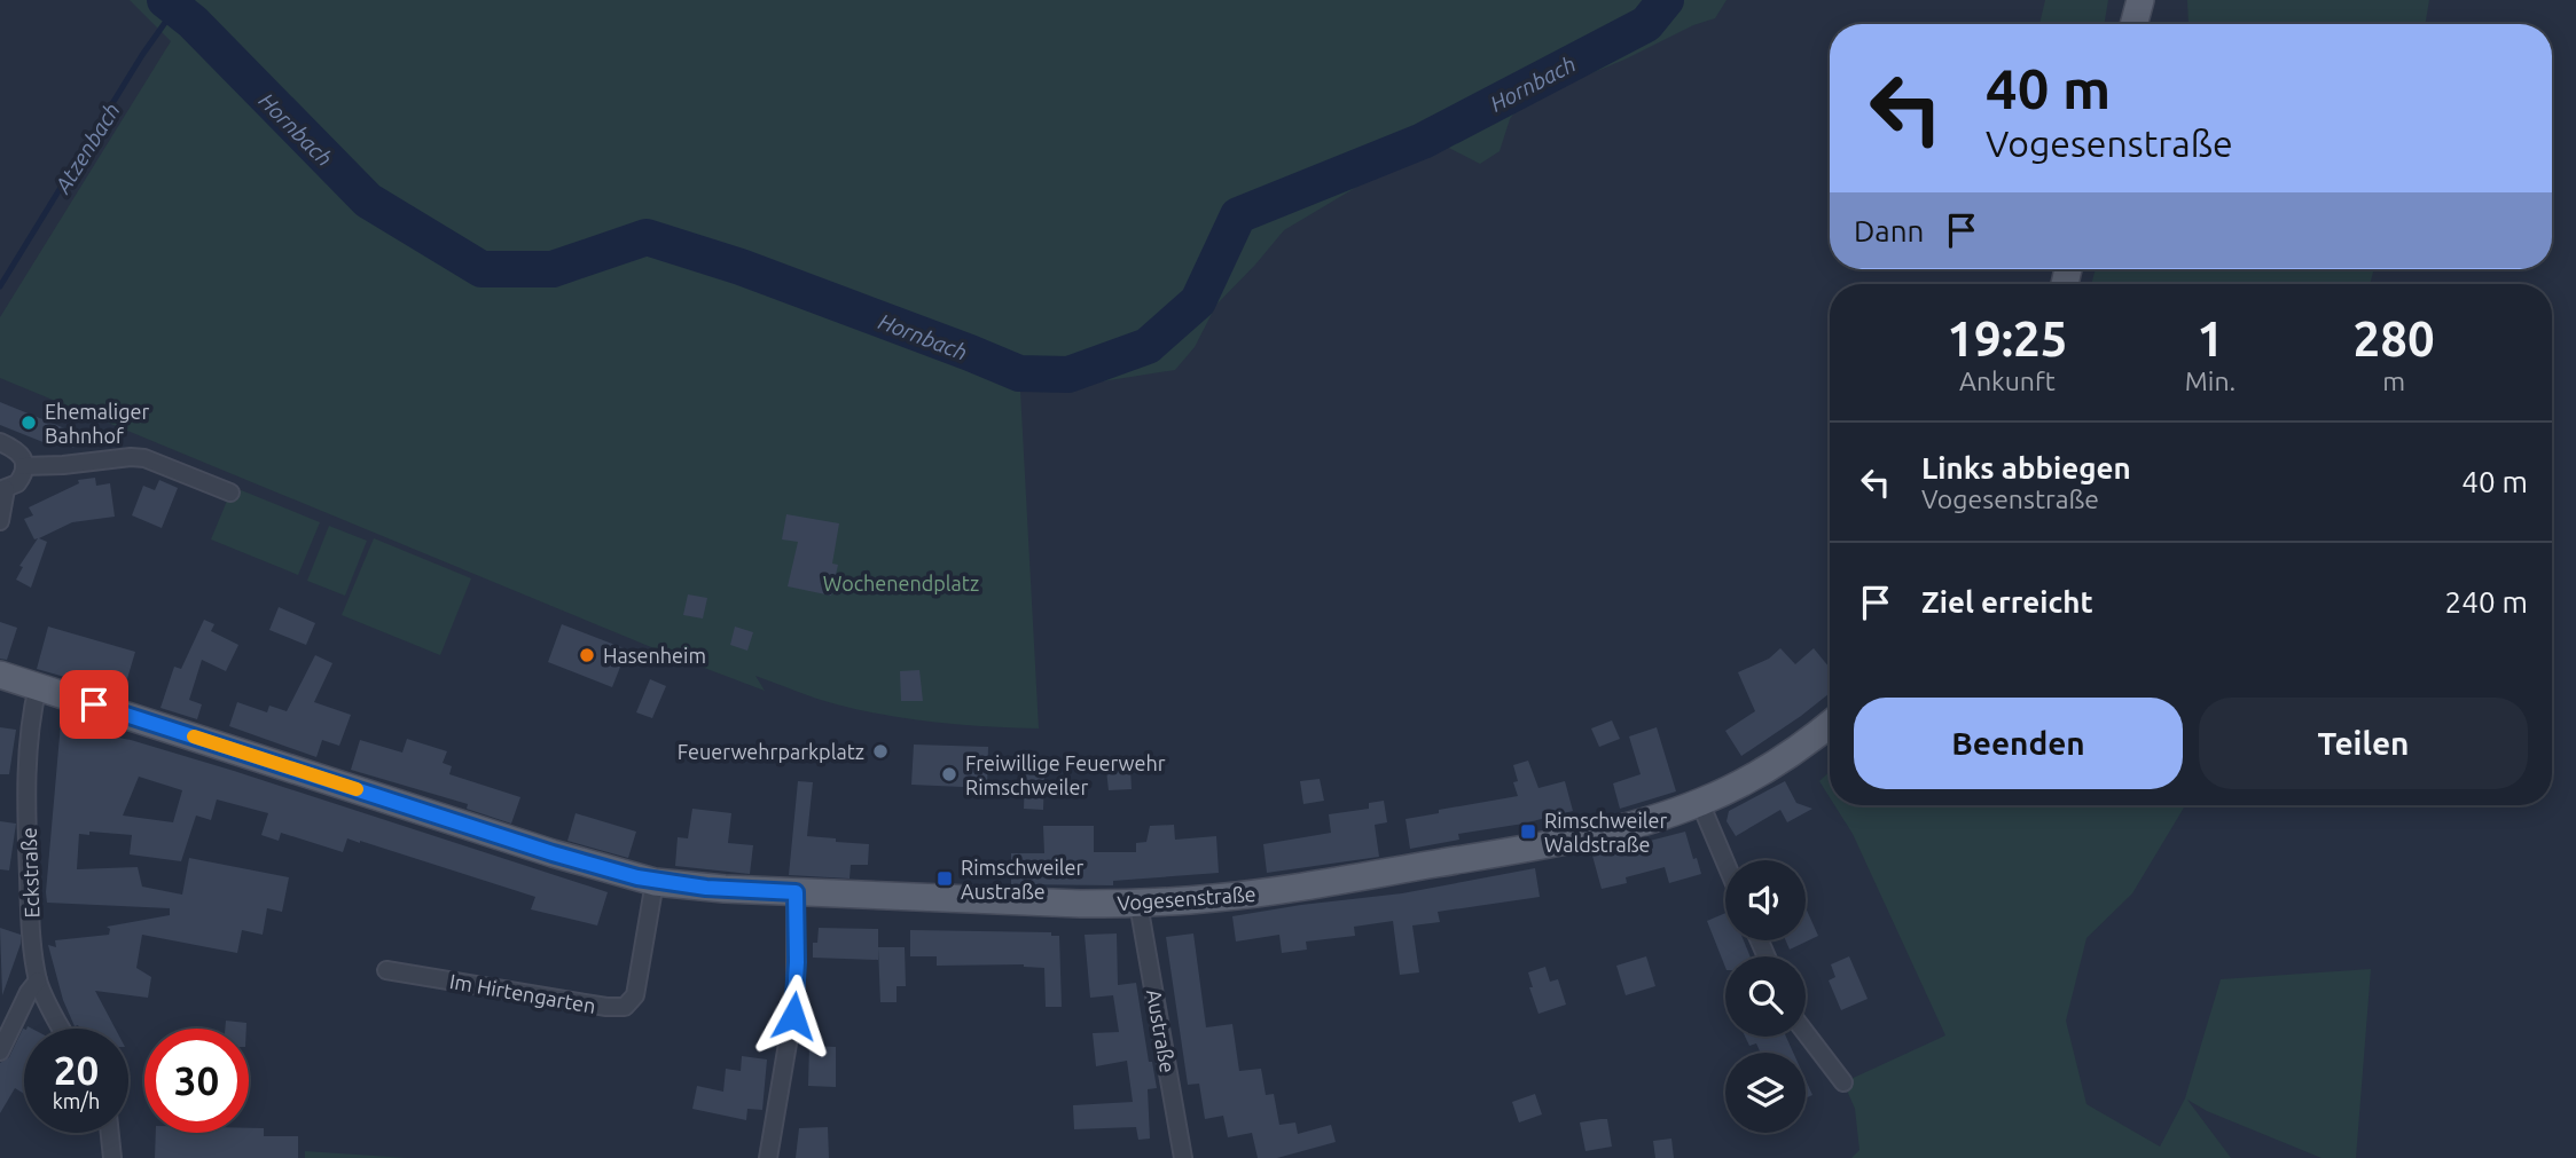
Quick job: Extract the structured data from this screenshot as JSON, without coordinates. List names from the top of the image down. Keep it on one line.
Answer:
{"streets":{"main road":["Vogesenstraße"],"street":["Eckstraße","Im Hirtengarten","Austraße"]},"crossings":[["Eckstraße","Vogesenstraße"],["Vogesenstraße","Im Hirtengarten"],["Vogesenstraße","Austraße"]],"water":["Hornbach","Atzenbach"],"parks":["Wochenendplatz"],"places":{"other":["Ehemaliger Bahnhof","Hasenheim","Feuerwehrparkplatz","Freiwillige Feuerwehr Rimschweiler"],"transit":["Rimschweiler Waldstraße","Rimschweiler Austraße"]},"page":{"turn":["40 m","Vogesenstraße"],"then":"Dann","eta":["19:25","Ankunft","1","Min.","280","m"],"list":[{"name":"Links abbiegen","note":"Vogesenstraße","value":"40 m"},{"name":"Ziel erreicht","value":"240 m"}],"buttons":["Beenden","Teilen"],"speed":"20 km/h","limit":"30"}}
